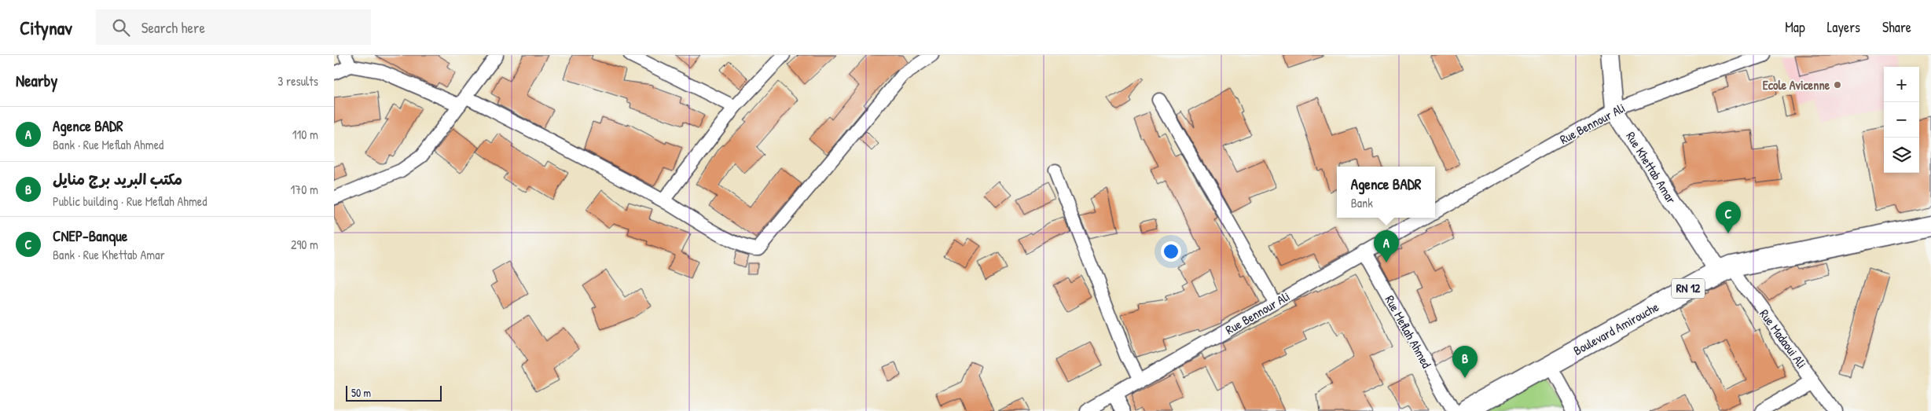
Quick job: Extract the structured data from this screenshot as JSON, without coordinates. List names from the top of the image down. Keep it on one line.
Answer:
{"streets":{"main road":["Rue Khettab Amar","RN 12","Boulevard Amirouche"],"street":["Rue Bennour Ali","Rue Meflah Ahmed","Rue Madaoui Ali"]},"crossings":[["Rue Bennour Ali","Rue Khettab Amar"],["Rue Bennour Ali","Rue Meflah Ahmed"],["Rue Khettab Amar","Boulevard Amirouche"],["Rue Khettab Amar","Rue Madaoui Ali"],["Boulevard Amirouche","Rue Madaoui Ali"]],"places":["Ecole Avicenne"],"scale_bar":"50 m","page":{"header":"Citynav","search":"Search here","nav":["Map","Layers","Share"],"heading":["Nearby","3 results"],"map_buttons":["+","−"],"list":[{"mark":"A","name":"Agence BADR","note":"Bank · Rue Meflah Ahmed","value":"110 m"},{"mark":"B","name":"مكتب البريد برج منايل","note":"Public building · Rue Meflah Ahmed","value":"170 m"},{"mark":"C","name":"CNEP-Banque","note":"Bank · Rue Khettab Amar","value":"290 m"}],"popup":["Agence BADR","Bank"],"pins":["C","A","B"],"scale":"50 m"}}
